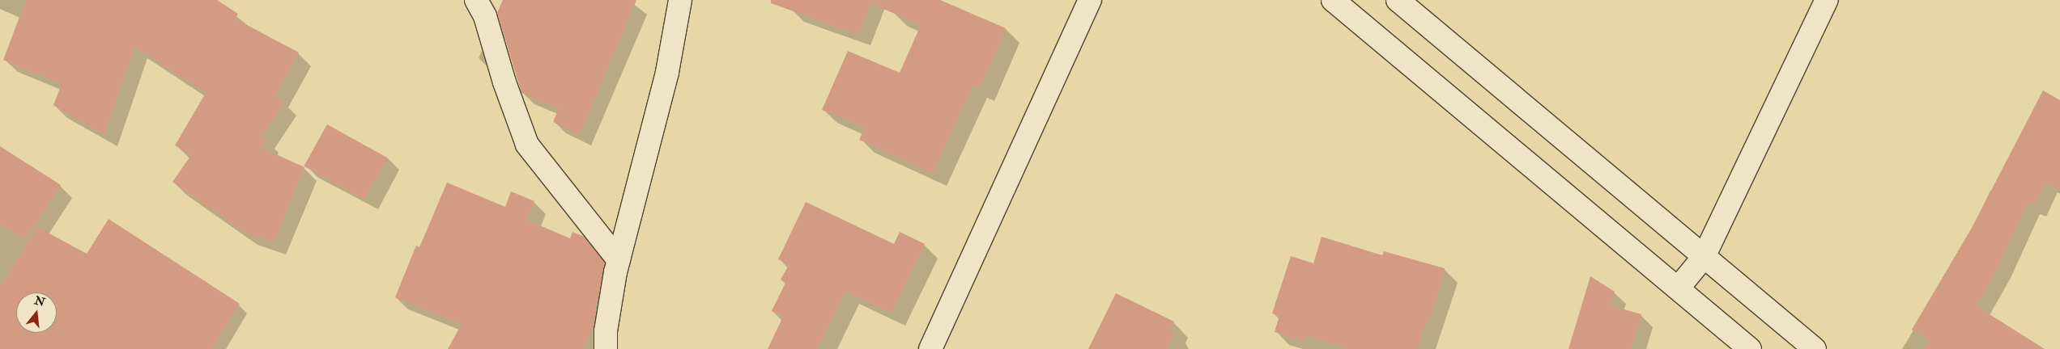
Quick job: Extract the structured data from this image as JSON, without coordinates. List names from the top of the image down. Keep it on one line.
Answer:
{"north":"top"}
